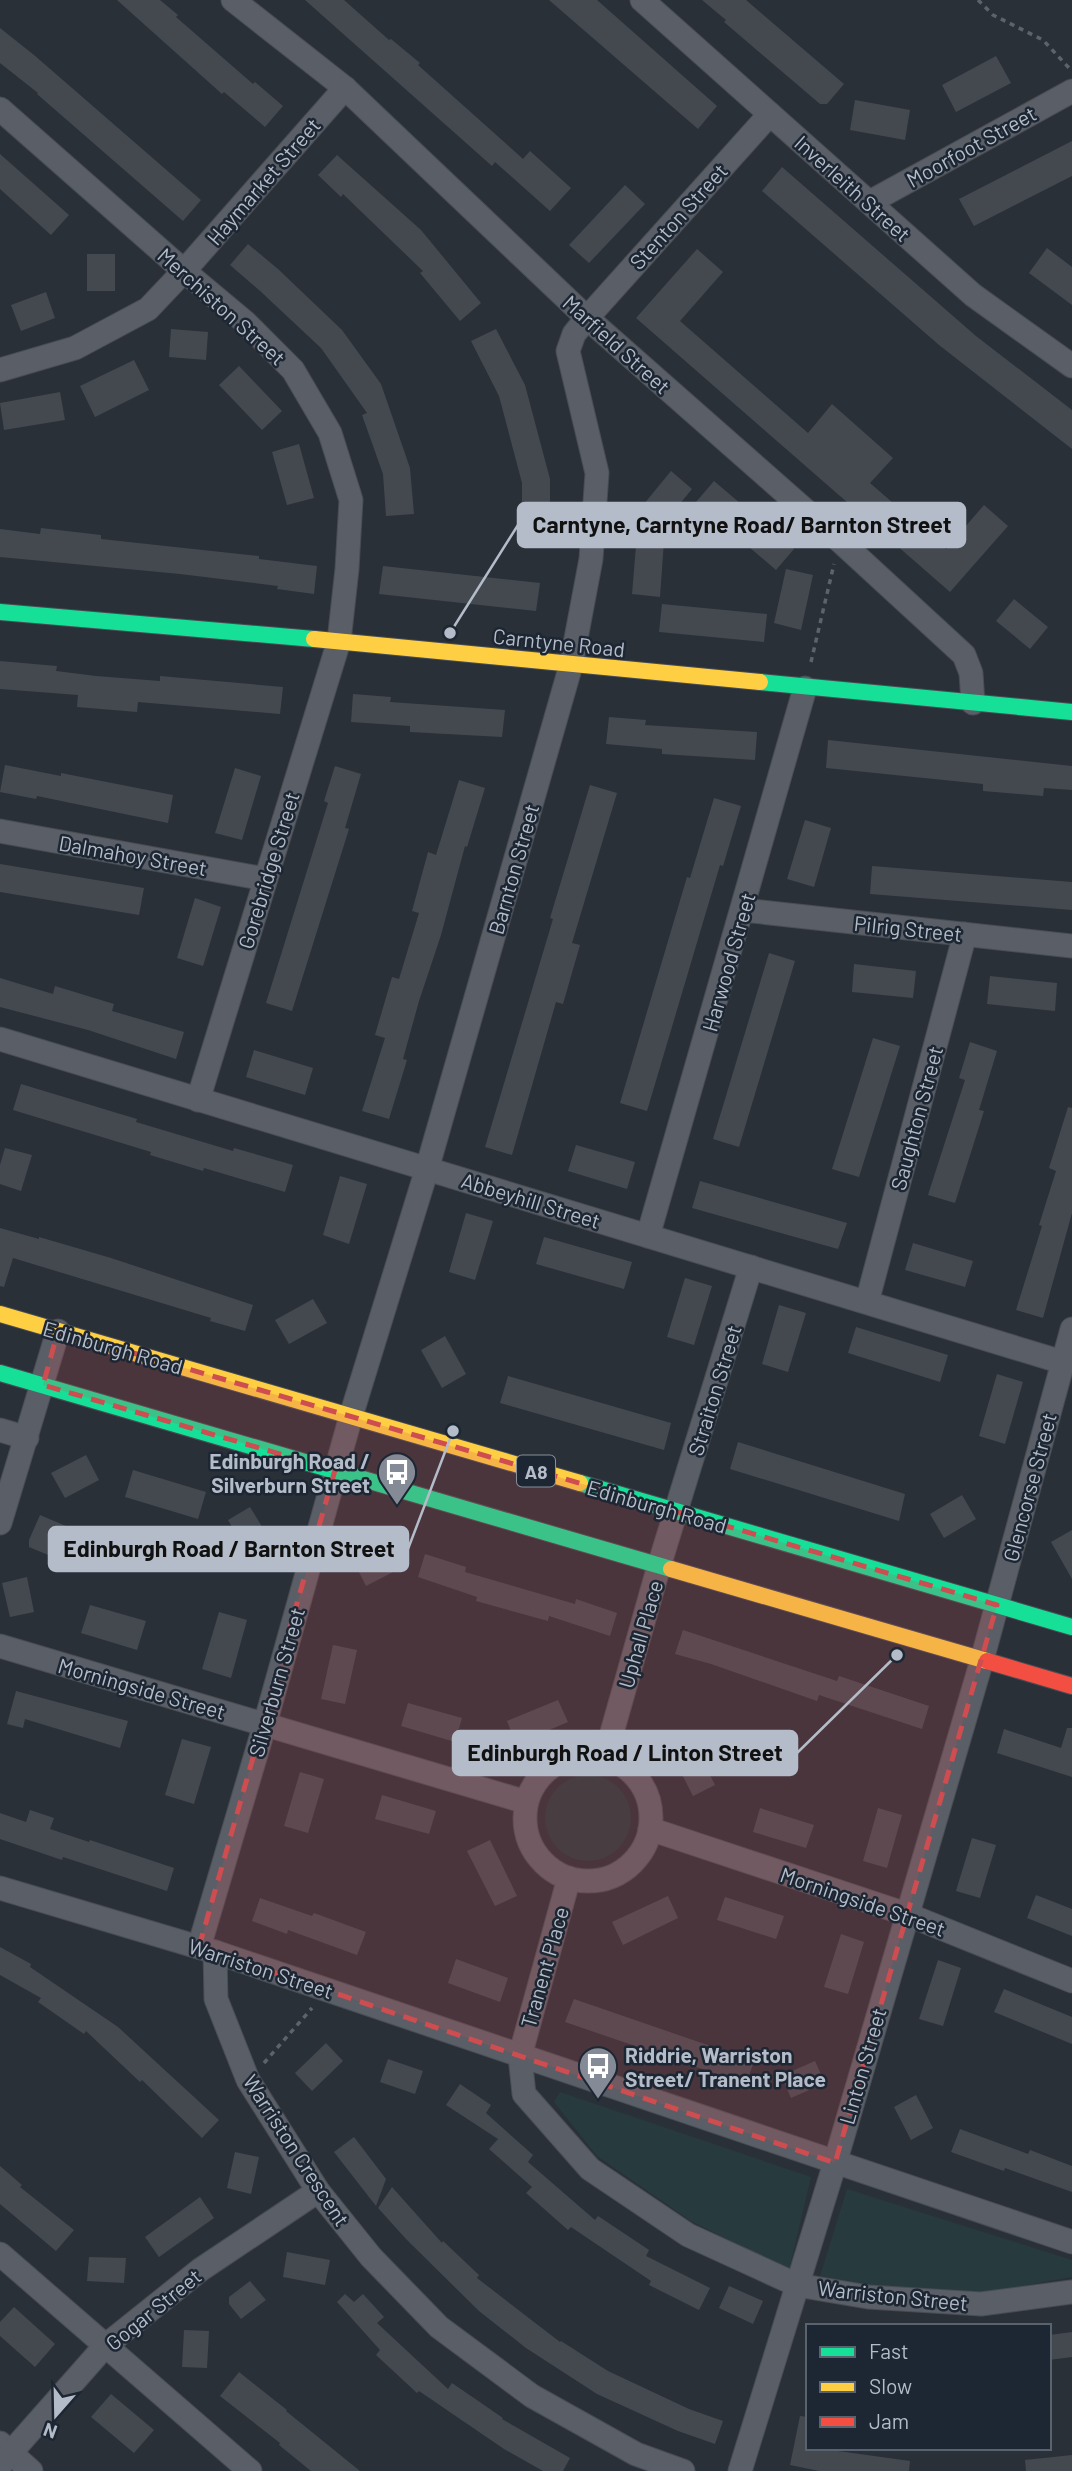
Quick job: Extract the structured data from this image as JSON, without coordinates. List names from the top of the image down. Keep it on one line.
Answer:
{"streets":{"main road":["Carntyne Road","Edinburgh Road","A8"],"street":["Moorfoot Street","Haymarket Street","Inverleith Street","Stenton Street","Merchiston Street","Marfield Street","Dalmahoy Street","Barnton Street","Gorebridge Street","Pilrig Street","Harwood Street","Saughton Street","Abbeyhill Street","Straiton Street","Glencorse Street","Uphall Place","Silverburn Street","Morningside Street","Tranent Place","Warriston Street","Linton Street","Warriston Crescent","Gogar Street"]},"crossings":[["Moorfoot Street","Inverleith Street"],["Haymarket Street","Merchiston Street"],["Haymarket Street","Marfield Street"],["Inverleith Street","Stenton Street"],["Stenton Street","Marfield Street"],["Stenton Street","Barnton Street"],["Merchiston Street","Carntyne Road"],["Merchiston Street","Gorebridge Street"],["Marfield Street","Carntyne Road"],["Marfield Street","Barnton Street"],["Carntyne Road","Barnton Street"],["Carntyne Road","Gorebridge Street"],["Carntyne Road","Harwood Street"],["Dalmahoy Street","Gorebridge Street"],["Barnton Street","Abbeyhill Street"],["Barnton Street","Edinburgh Road"],["Barnton Street","Silverburn Street"],["Gorebridge Street","Abbeyhill Street"],["Pilrig Street","Harwood Street"],["Pilrig Street","Saughton Street"],["Harwood Street","Abbeyhill Street"],["Saughton Street","Abbeyhill Street"],["Abbeyhill Street","Straiton Street"],["Abbeyhill Street","Glencorse Street"],["Edinburgh Road","Straiton Street"],["Edinburgh Road","Glencorse Street"],["Edinburgh Road","Uphall Place"],["Edinburgh Road","Silverburn Street"],["Straiton Street","Uphall Place"],["Glencorse Street","Linton Street"],["Uphall Place","Morningside Street"],["Uphall Place","Tranent Place"],["Silverburn Street","Morningside Street"],["Silverburn Street","Warriston Street"],["Silverburn Street","Warriston Crescent"],["Morningside Street","Tranent Place"],["Morningside Street","Linton Street"],["Tranent Place","Warriston Street"],["Warriston Street","Linton Street"],["Warriston Street","Warriston Crescent"],["Warriston Crescent","Gogar Street"]],"places":{"other":["Carntyne, Carntyne Road/ Barnton Street","Edinburgh Road / Barnton Street","Edinburgh Road / Linton Street"],"bus stop":["Edinburgh Road / Silverburn Street","Riddrie, Warriston Street/ Tranent Place"]},"legend":["Fast","Slow","Jam"],"north":"bottom"}
